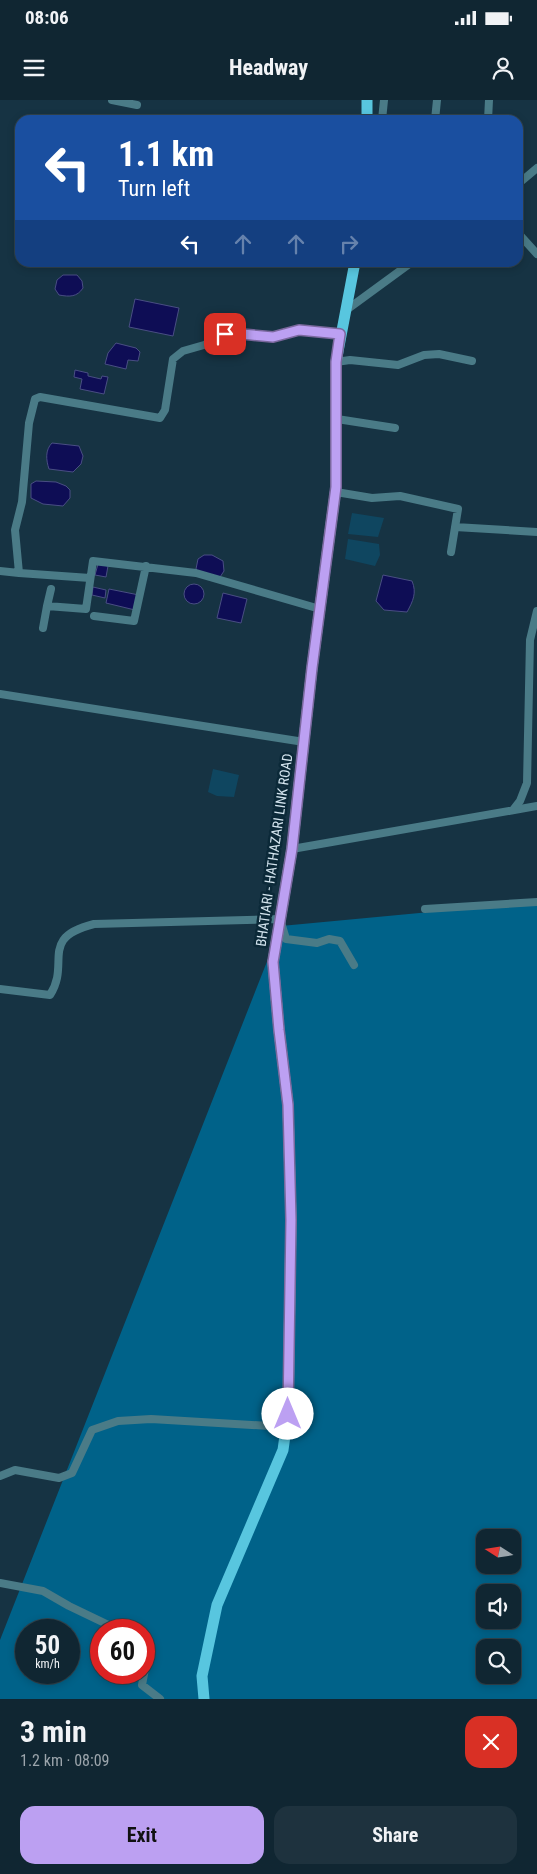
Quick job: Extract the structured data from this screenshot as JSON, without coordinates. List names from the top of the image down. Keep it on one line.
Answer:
{"streets":{"main road":["BHATIARI - HATHAZARI LINK ROAD"]},"north":"left","page":{"status":"08:06","header":"Headway","turn":["1.1 km","Turn left"],"speed":"50 km/h","limit":"60","heading":["3 min","1.2 km · 08:09"],"buttons":["Exit","Share"]}}
